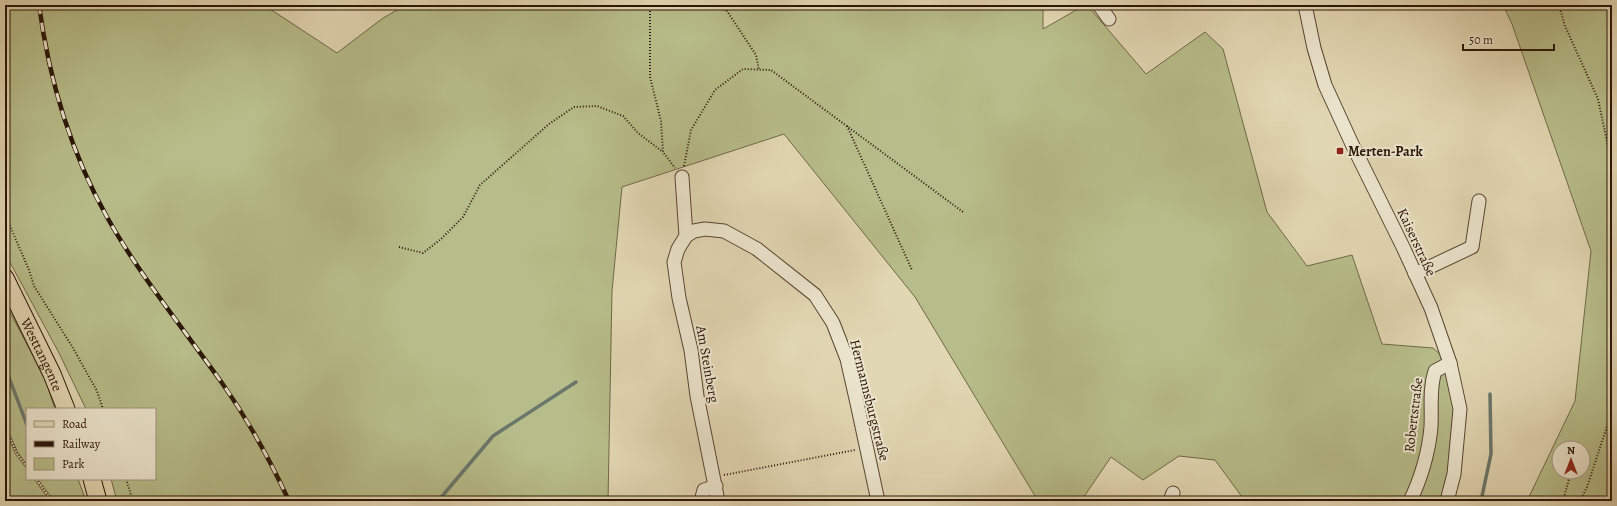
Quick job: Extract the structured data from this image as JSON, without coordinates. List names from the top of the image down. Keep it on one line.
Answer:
{"streets":{"main road":["Westtangente"],"street":["Kaiserstraße","Am Steinberg","Hermannsburgstraße","Robertstraße"]},"crossings":[["Kaiserstraße","Robertstraße"],["Am Steinberg","Hermannsburgstraße"]],"places":{"transit":["Merten-Park"]},"legend":["Road","Railway","Park"],"scale_bar":"50 m","north":"top"}
